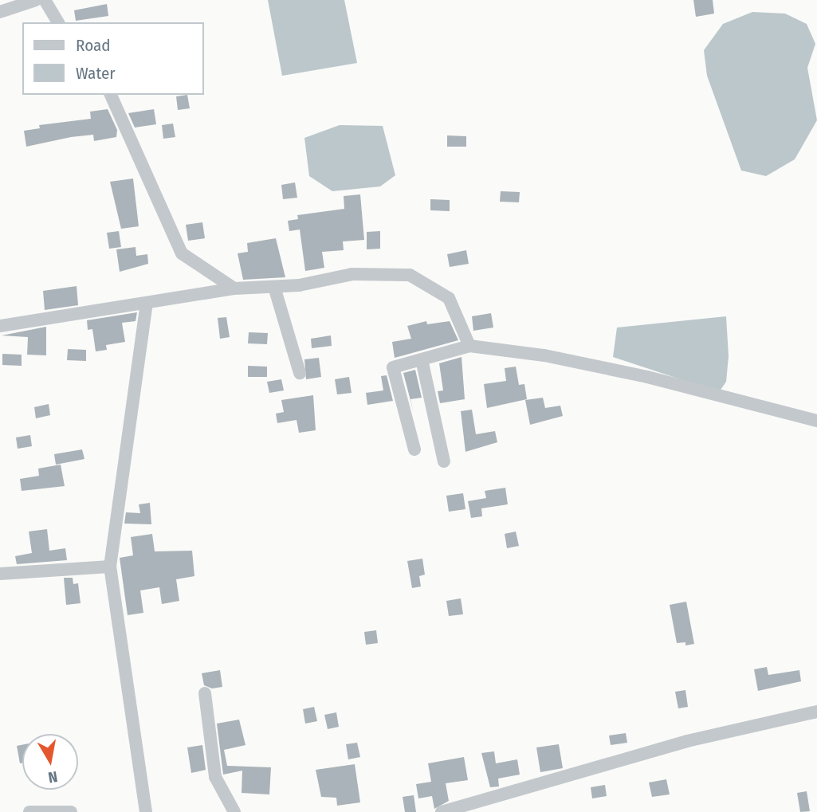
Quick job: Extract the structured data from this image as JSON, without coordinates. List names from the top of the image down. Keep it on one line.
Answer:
{"legend":["Road","Water"],"north":"bottom"}
